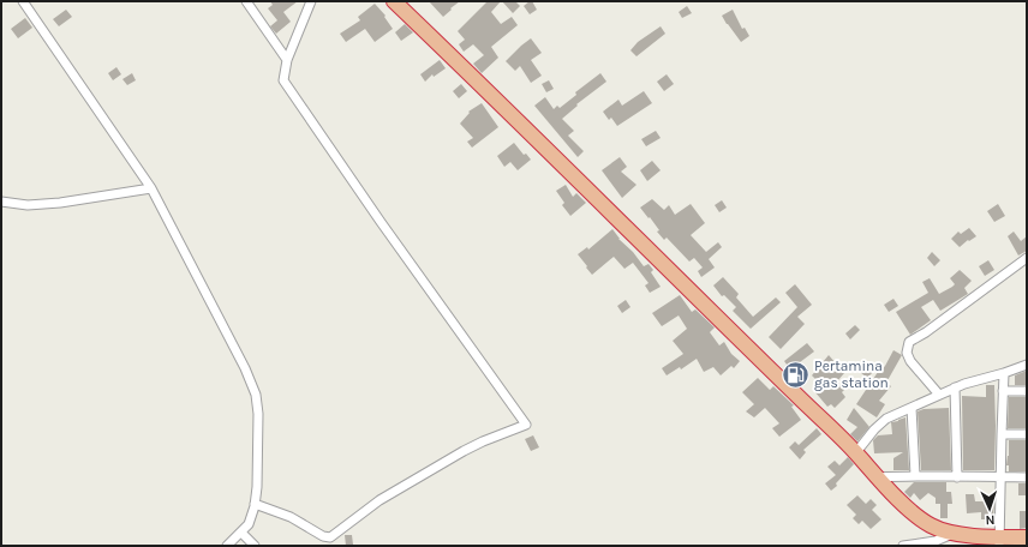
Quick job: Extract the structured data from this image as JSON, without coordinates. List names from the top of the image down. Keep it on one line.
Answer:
{"places":{"fuel station":["Pertamina gas station"]},"north":"bottom"}
